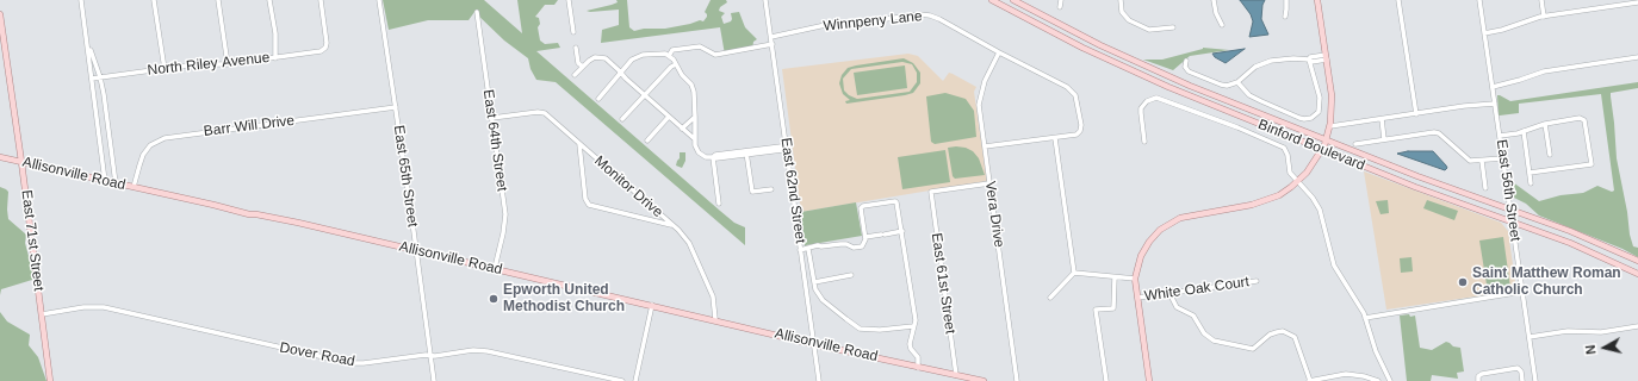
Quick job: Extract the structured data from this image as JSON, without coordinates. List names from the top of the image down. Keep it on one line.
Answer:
{"streets":{"main road":["Binford Boulevard","Allisonville Road","East 71st Street"],"street":["Winnpeny Lane","North Riley Avenue","Barr Will Drive","East 64th Street","East 65th Street","Monitor Drive","East 62nd Street","East 56th Street","Vera Drive","East 61st Street","White Oak Court","Dover Road"]},"crossings":[["Winnpeny Lane","East 62nd Street"],["Winnpeny Lane","Vera Drive"],["Barr Will Drive","Allisonville Road"],["Barr Will Drive","East 65th Street"],["East 64th Street","Allisonville Road"],["East 64th Street","Monitor Drive"],["Binford Boulevard","East 56th Street"],["Allisonville Road","East 65th Street"],["Allisonville Road","Monitor Drive"],["Allisonville Road","East 62nd Street"],["Allisonville Road","East 71st Street"],["Allisonville Road","East 61st Street"],["East 65th Street","Dover Road"],["Vera Drive","East 61st Street"],["East 71st Street","Dover Road"]],"places":["Saint Matthew Roman Catholic Church","Epworth United Methodist Church"],"north":"left"}
